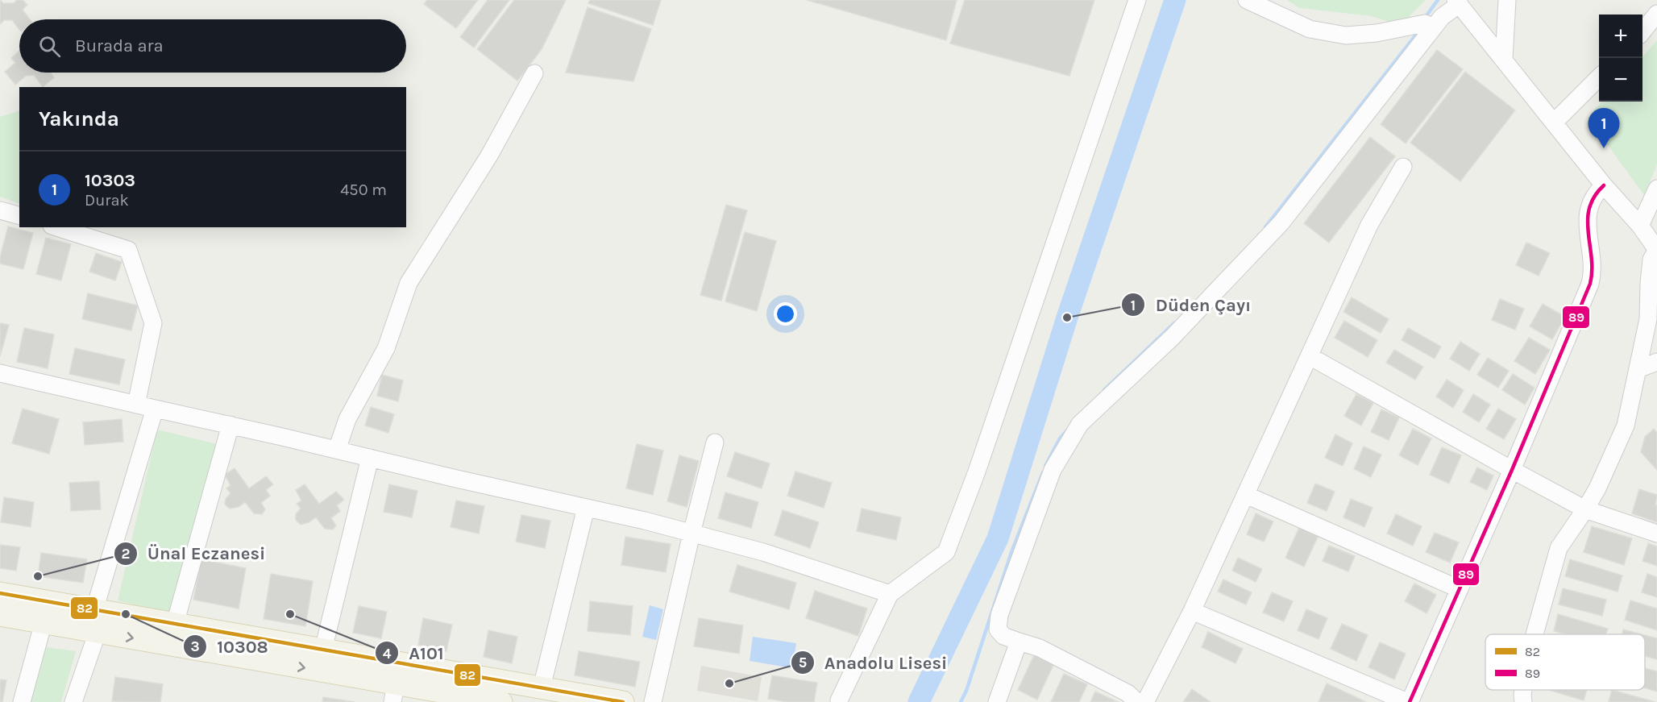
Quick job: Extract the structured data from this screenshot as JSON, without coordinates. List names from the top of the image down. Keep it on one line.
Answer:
{"places":["Düden Çayı","Ünal Eczanesi","10308","A101","Anadolu Lisesi"],"lines":["transit line 89","transit line 82"],"legend":["82","89"],"page":{"map_buttons":["+","−"],"search":"Burada ara","heading":"Yakında","pins":"1","list":[{"mark":"1","name":"10303","note":"Durak","value":"450 m"}]}}
